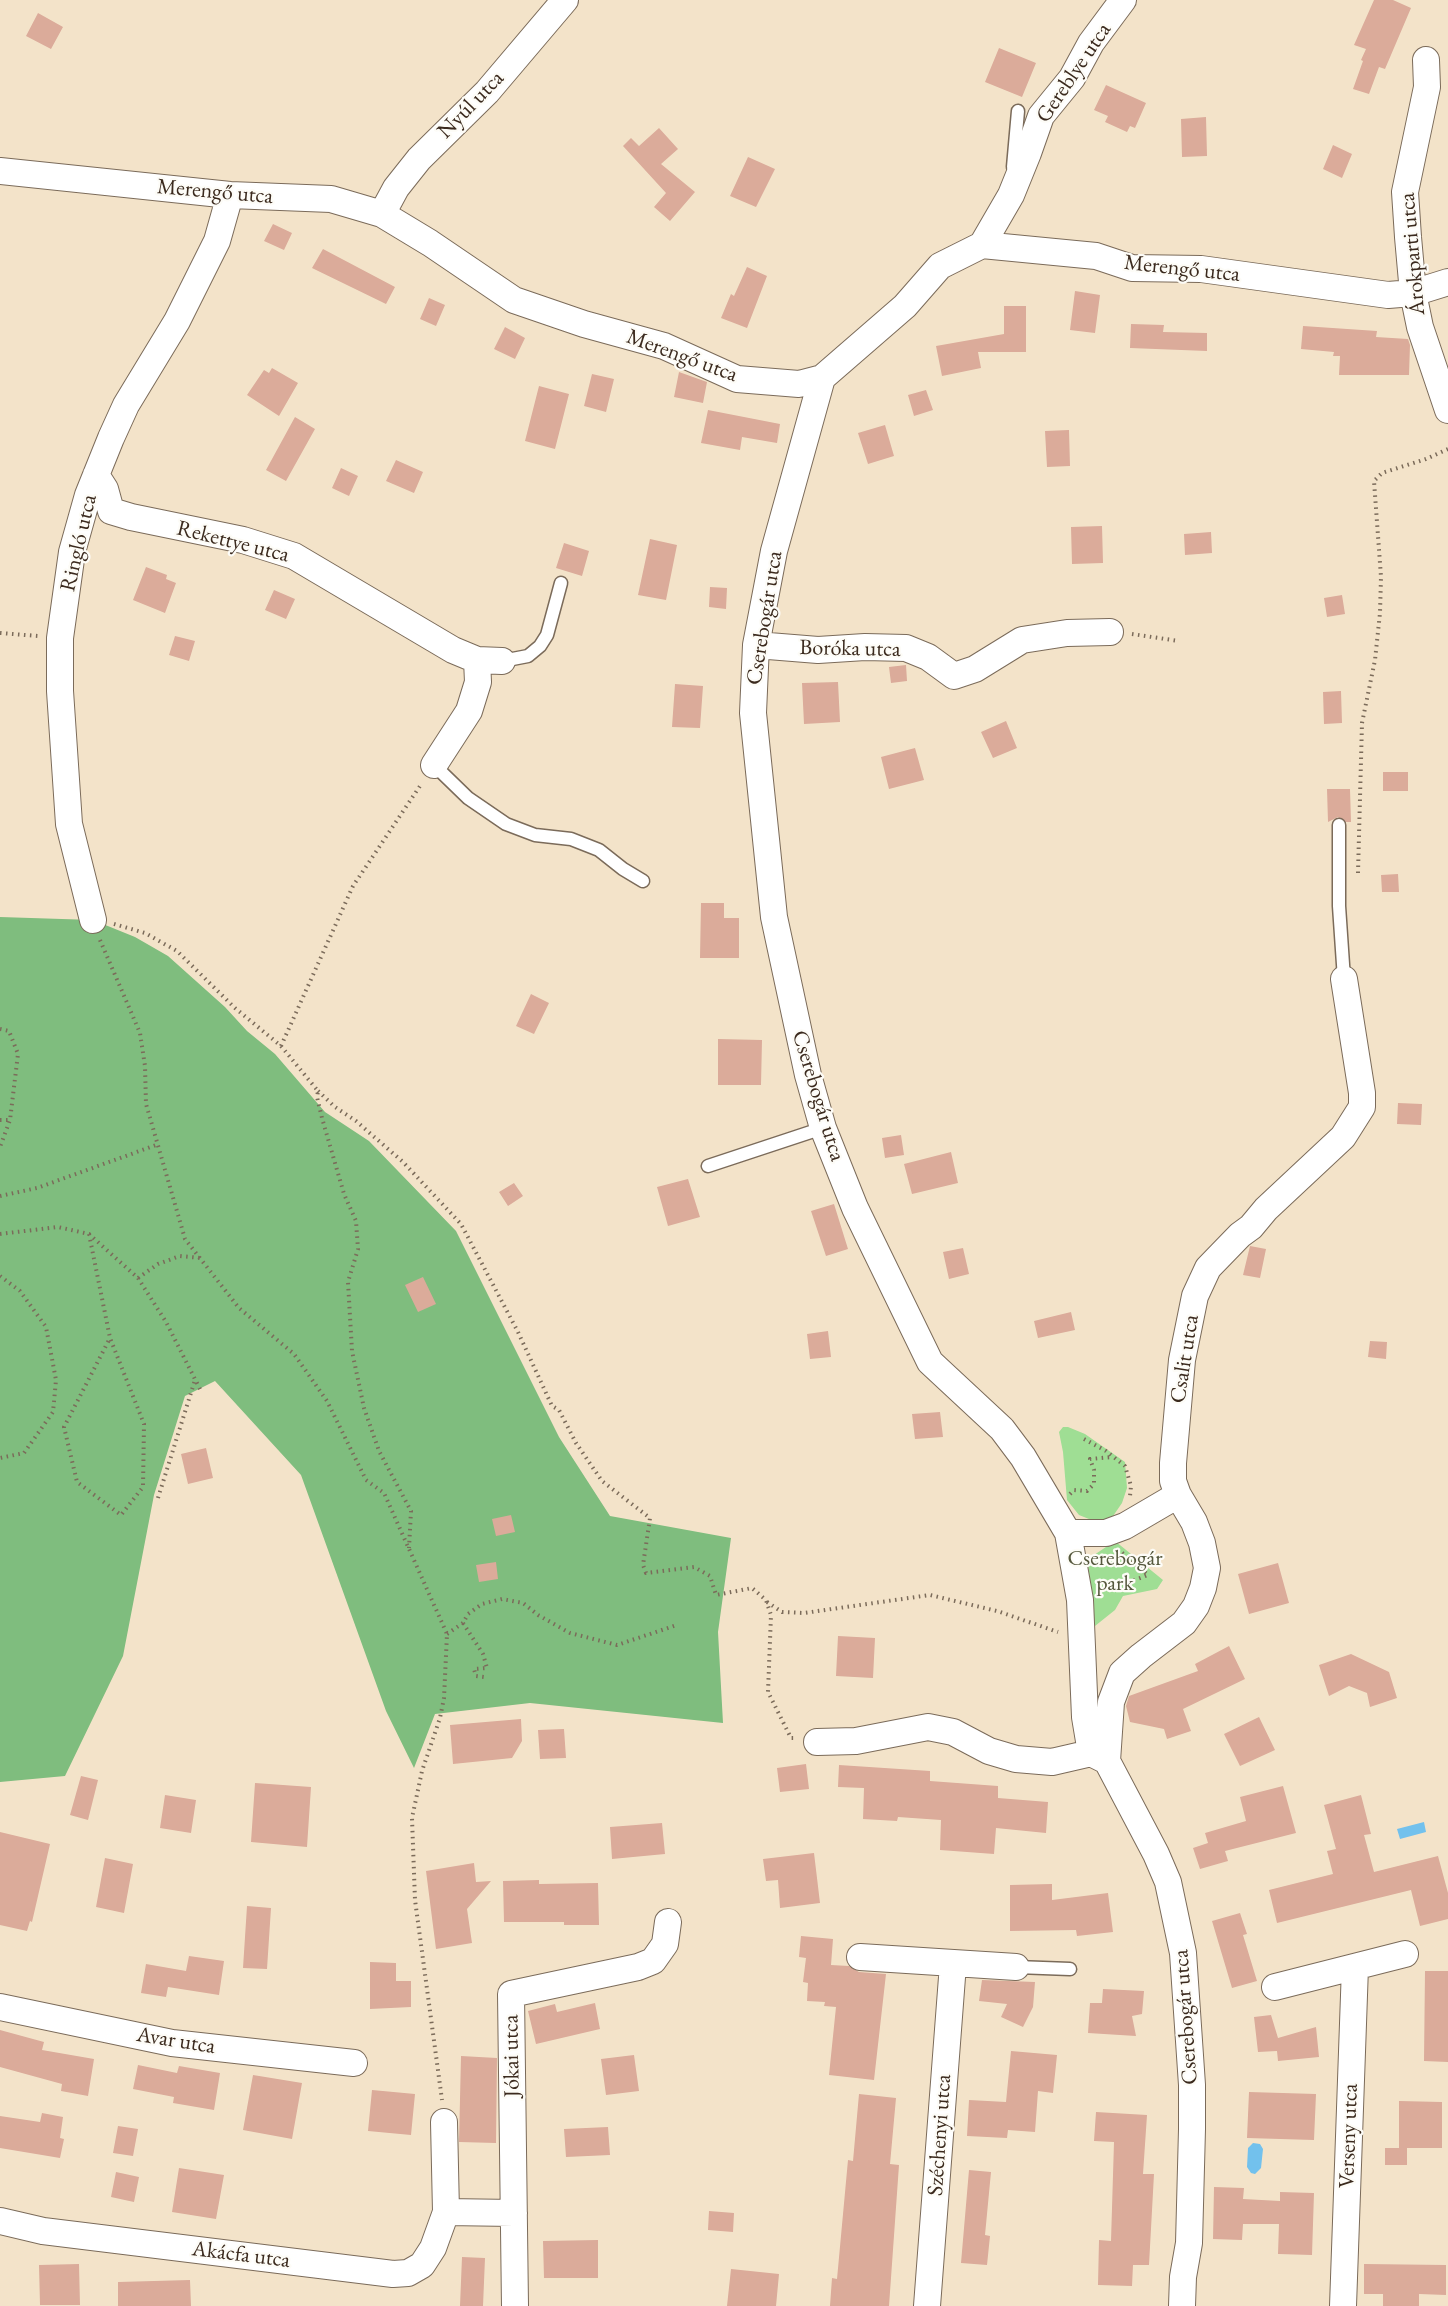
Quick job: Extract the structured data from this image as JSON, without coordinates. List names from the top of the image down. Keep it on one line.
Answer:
{"streets":{"street":["Gereblye utca","Nyúl utca","Merengő utca","Árokparti utca","Rekettye utca","Ringló utca","Cserebogár utca","Boróka utca","Csalit utca","Avar utca","Jókai utca","Széchenyi utca","Verseny utca","Akácfa utca"]},"crossings":[["Gereblye utca","Merengő utca"],["Nyúl utca","Merengő utca"],["Merengő utca","Árokparti utca"],["Merengő utca","Ringló utca"],["Merengő utca","Cserebogár utca"],["Rekettye utca","Ringló utca"],["Cserebogár utca","Boróka utca"],["Cserebogár utca","Csalit utca"]],"parks":["Cserebogár park"]}
